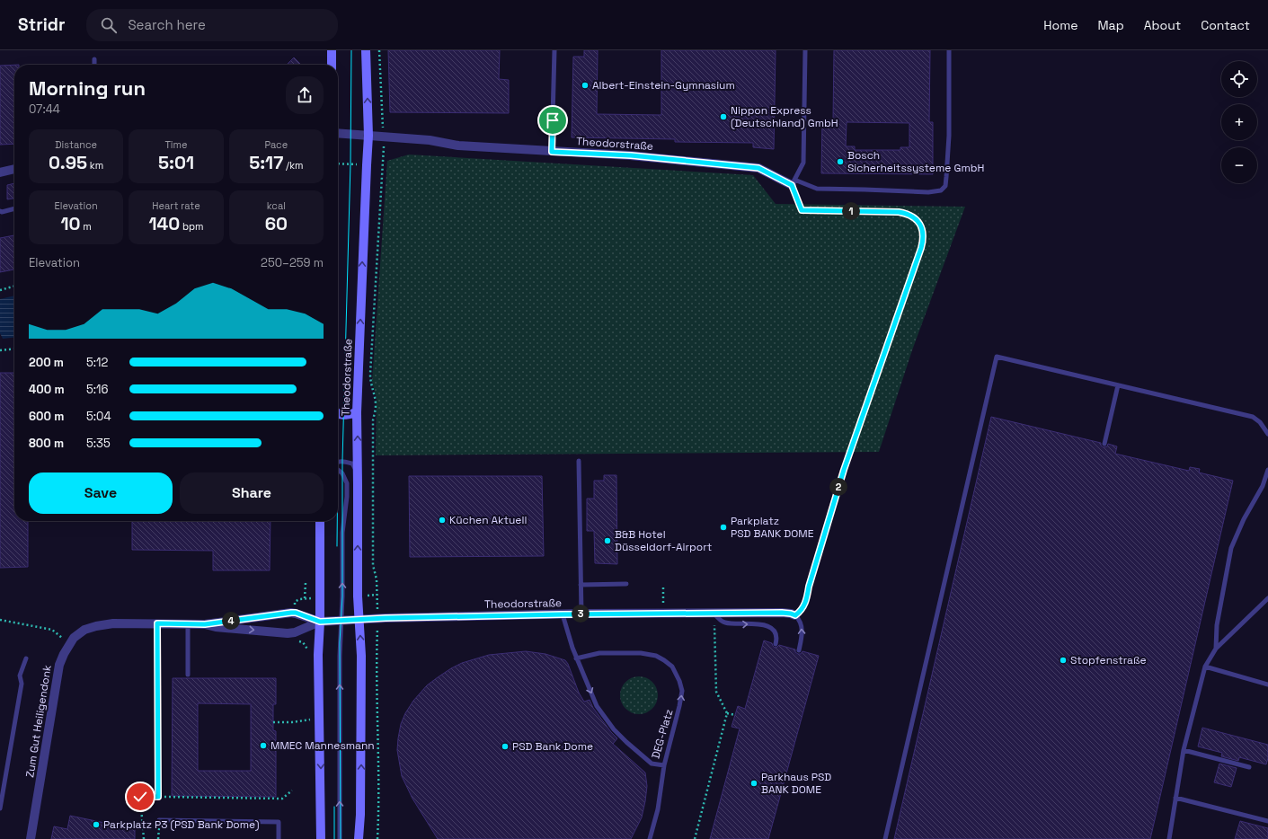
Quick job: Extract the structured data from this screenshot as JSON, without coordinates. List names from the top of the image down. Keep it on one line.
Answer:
{"streets":{"main road":["Theodorstraße"],"street":["Zum Gut Heiligendonk"],"lane":["DEG-Platz"]},"crossings":[["Theodorstraße","Zum Gut Heiligendonk"],["Theodorstraße","DEG-Platz"]],"places":["Albert-Einstein-Gymnasium","Nippon Express (Deutschland) GmbH","Bosch Sicherheitssysteme GmbH","Küchen Aktuell","Parkplatz PSD BANK DOME","B&B Hotel Düsseldorf-Airport","Stopfenstraße","MMEC Mannesmann","PSD Bank Dome","Parkhaus PSD BANK DOME","Parkplatz P3 (PSD Bank Dome)"],"page":{"header":"Stridr","search":"Search here","nav":["Home","Map","About","Contact"],"map_buttons":["+","−"],"heading":["Morning run","07:44"],"stats":[["Distance","0.95 km"],["Time","5:01"],["Pace","5:17 /km"],["Elevation","10 m"],["Heart rate","140 bpm"],["kcal","60"]],"pins":["1","2","3","4"],"chart":["Elevation","250–259 m"],"list":[{"name":"200 m","note":"5:12"},{"name":"400 m","note":"5:16"},{"name":"600 m","note":"5:04"},{"name":"800 m","note":"5:35"}],"buttons":["Save","Share"]}}
